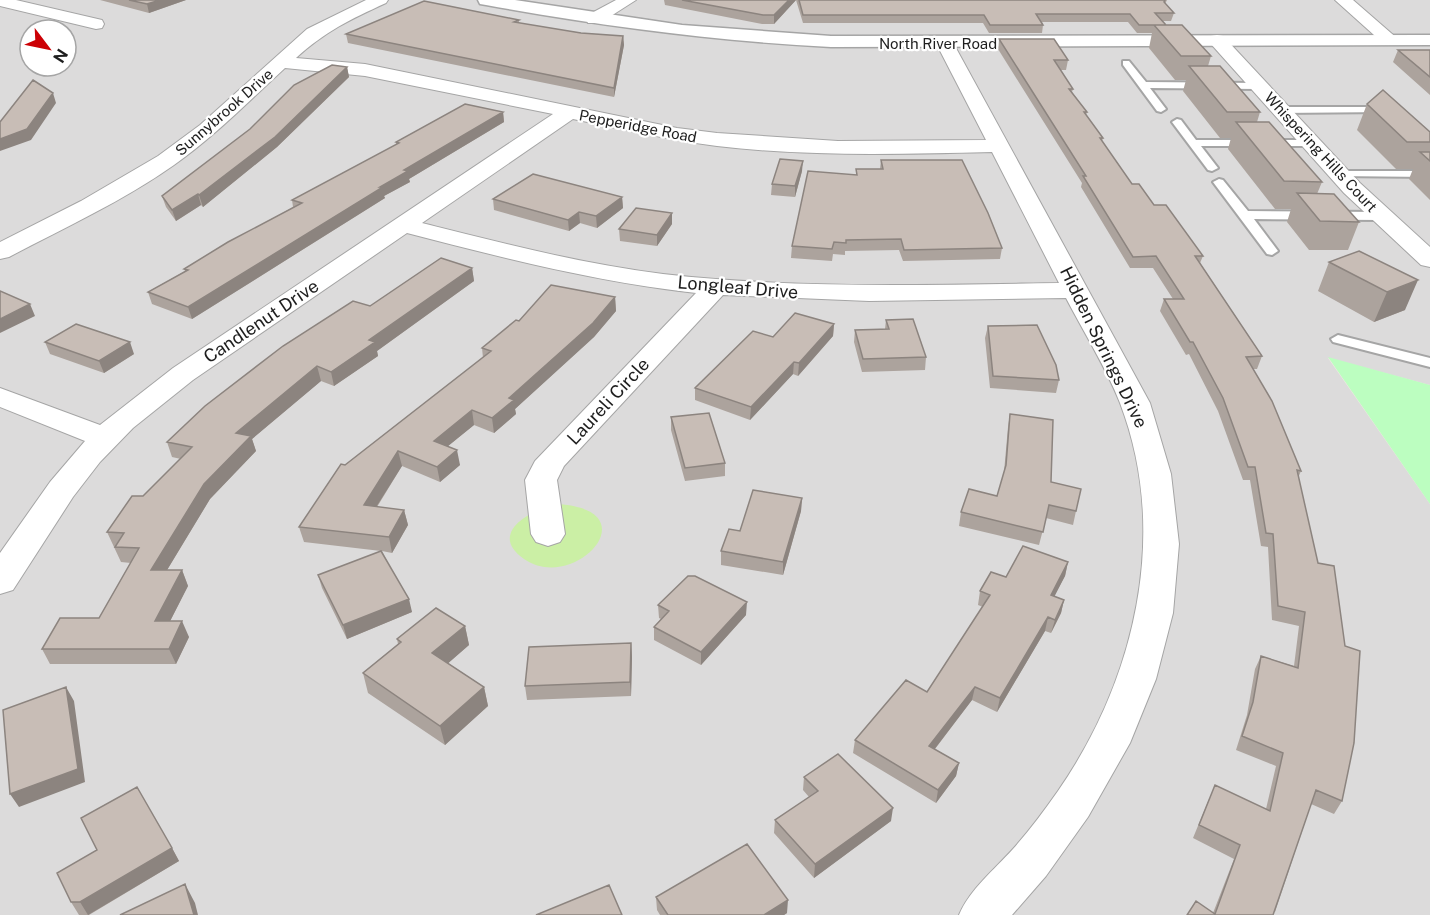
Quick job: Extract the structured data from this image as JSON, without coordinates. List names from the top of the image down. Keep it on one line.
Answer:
{"streets":{"street":["North River Road","Sunnybrook Drive","Pepperidge Road","Whispering Hills Court","Longleaf Drive","Candlenut Drive","Hidden Springs Drive","Laureli Circle"]},"crossings":[["North River Road","Whispering Hills Court"],["North River Road","Hidden Springs Drive"],["Sunnybrook Drive","Pepperidge Road"],["Pepperidge Road","Candlenut Drive"],["Pepperidge Road","Hidden Springs Drive"],["Longleaf Drive","Candlenut Drive"],["Longleaf Drive","Hidden Springs Drive"],["Longleaf Drive","Laureli Circle"]],"north":"bottom right"}
